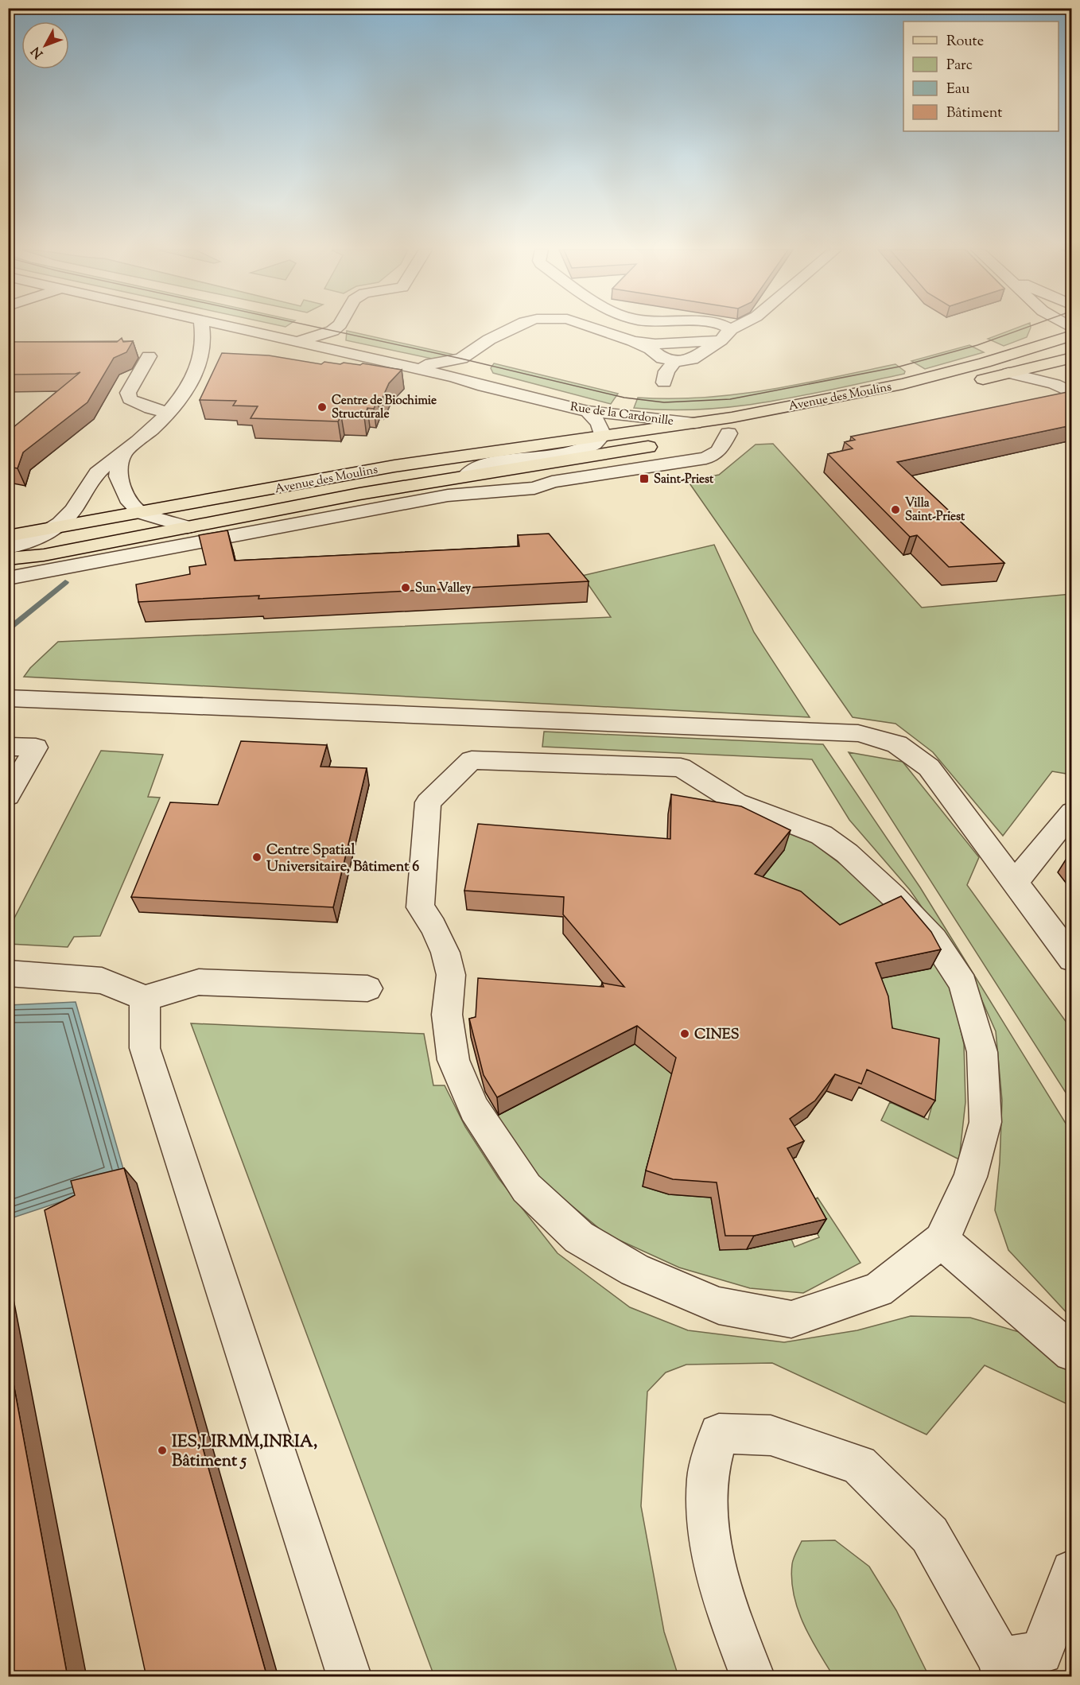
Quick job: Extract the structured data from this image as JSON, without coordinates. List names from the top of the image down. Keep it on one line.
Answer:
{"streets":{"main road":["Avenue des Moulins"],"street":["Rue de la Cardonille"]},"crossings":[["Avenue des Moulins","Rue de la Cardonille"]],"places":{"other":["Centre de Biochimie Structurale","Villa Saint-Priest","Sun Valley","Centre Spatial Universitaire, Bâtiment 6","CINES","IES,LIRMM,INRIA, Bâtiment 5"],"transit":["Saint-Priest"]},"legend":["Route","Parc","Eau","Bâtiment"],"north":"bottom left"}
